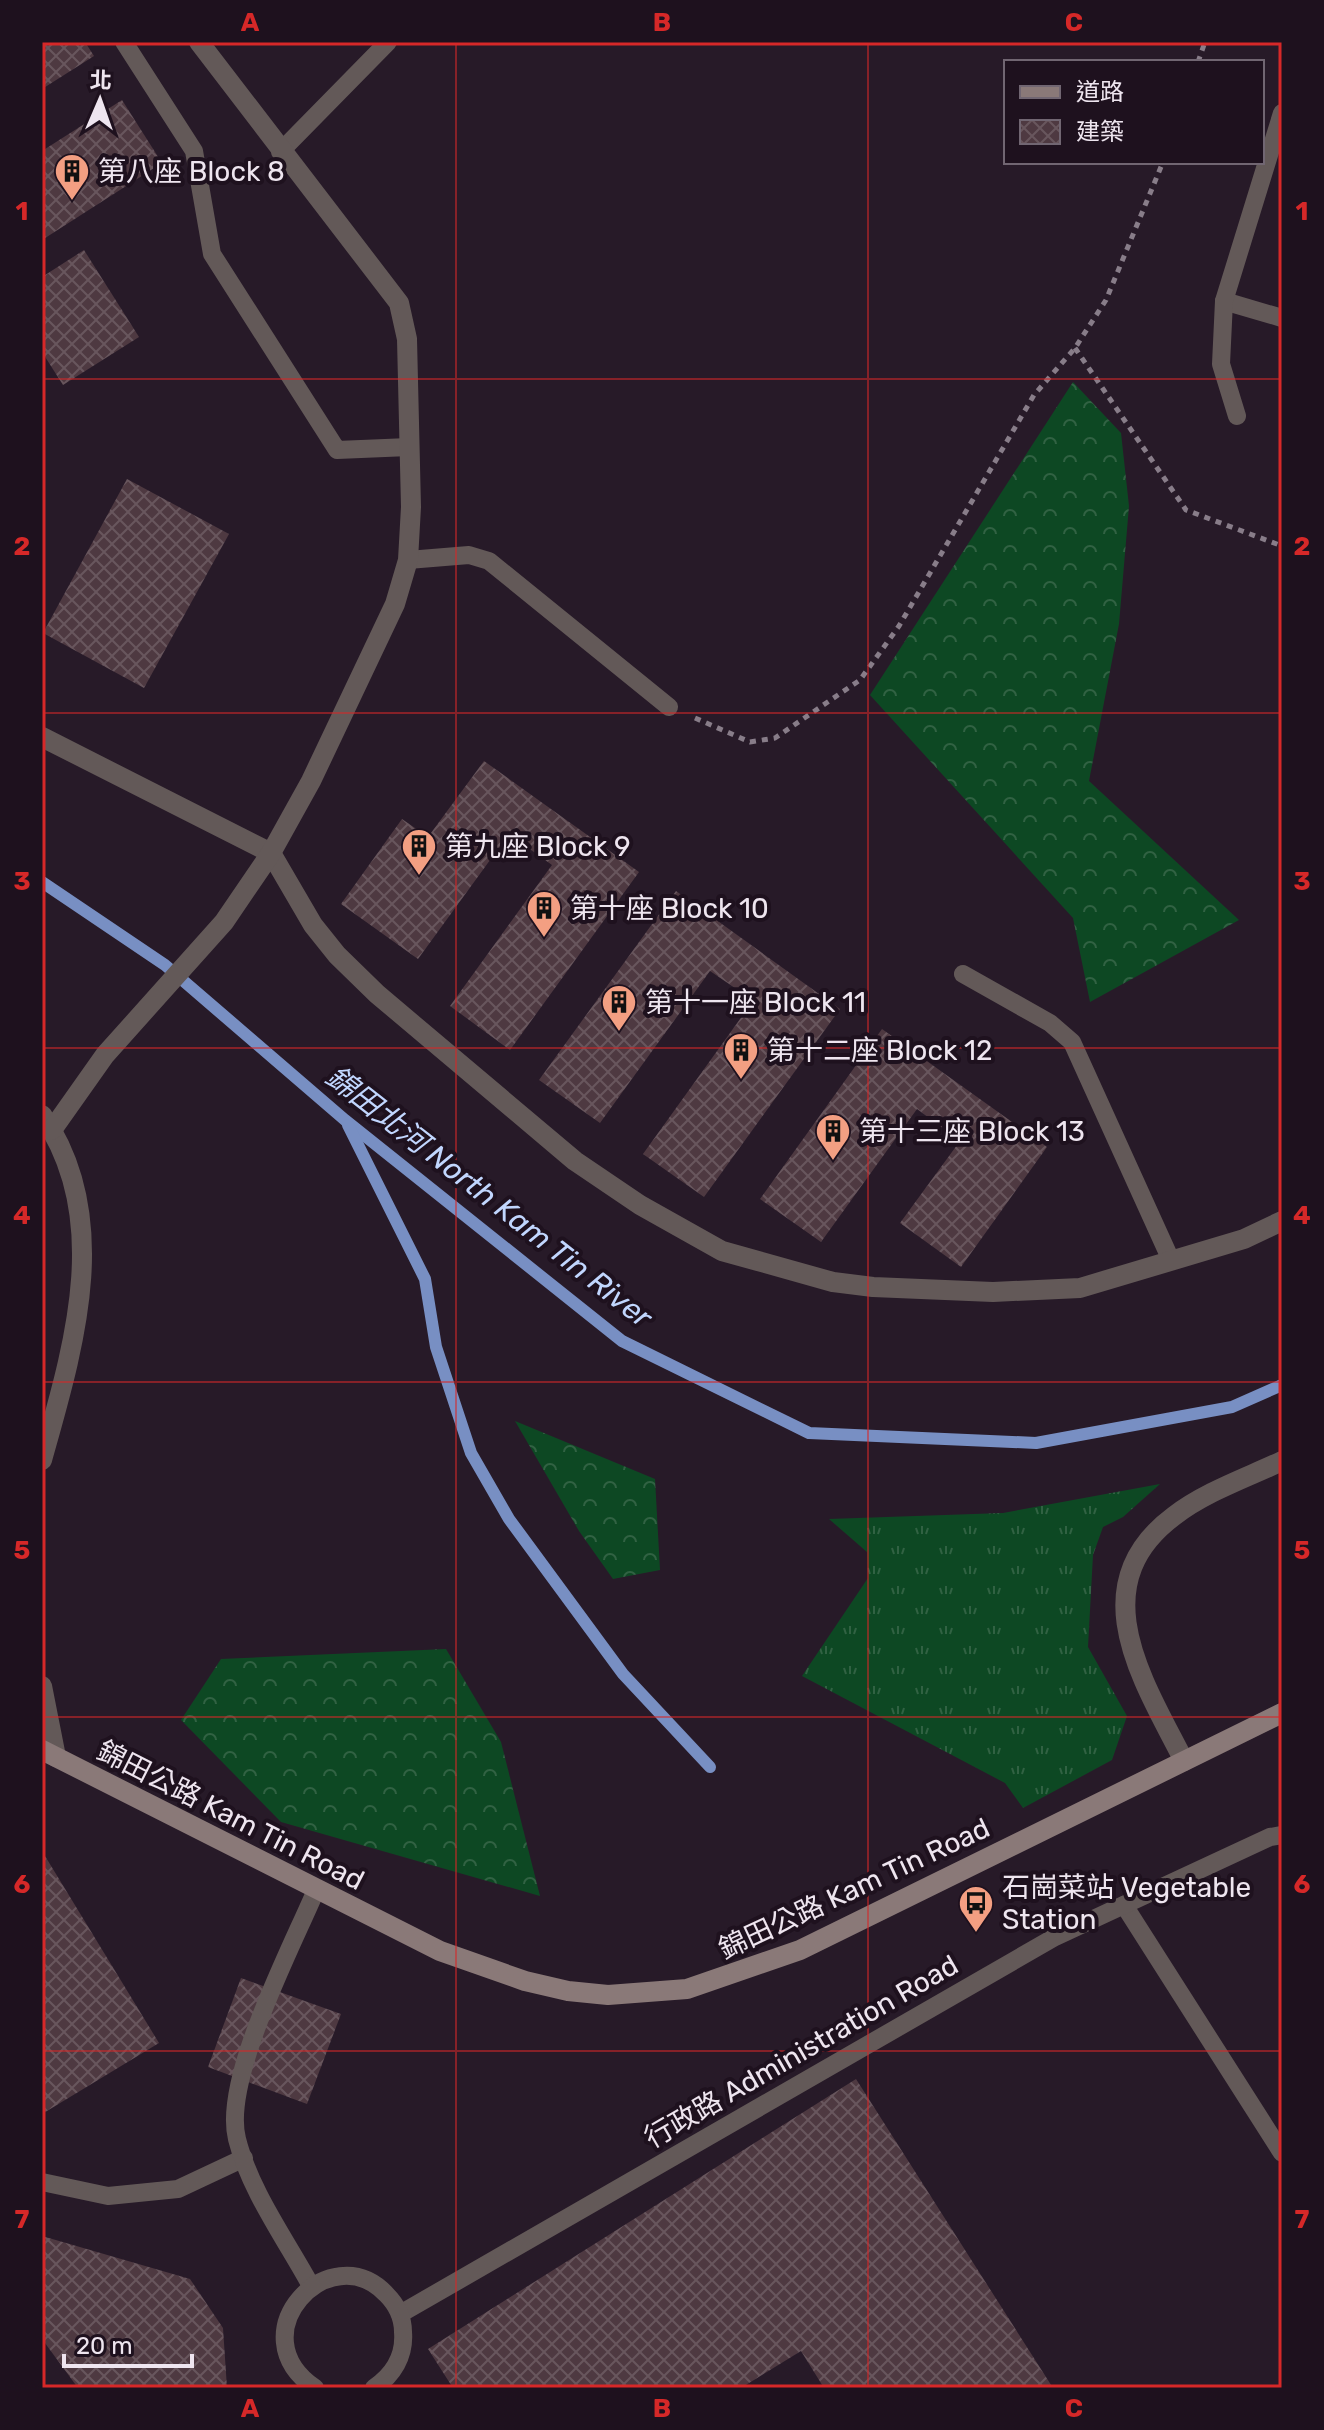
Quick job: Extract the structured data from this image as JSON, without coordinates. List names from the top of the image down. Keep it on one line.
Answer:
{"streets":{"main road":["錦田公路 Kam Tin Road"],"lane":["行政路 Administration Road"]},"water":["錦田北河 North Kam Tin River"],"places":{"building":["第八座 Block 8","第九座 Block 9","第十座 Block 10","第十一座 Block 11","第十二座 Block 12","第十三座 Block 13"],"bus stop":["石崗菜站 Vegetable Station"]},"legend":["道路","建築"],"scale_bar":"20 m","north":"top","grid":{"columns":["A","B","C"],"rows":["1","2","3","4","5","6","7"]}}
